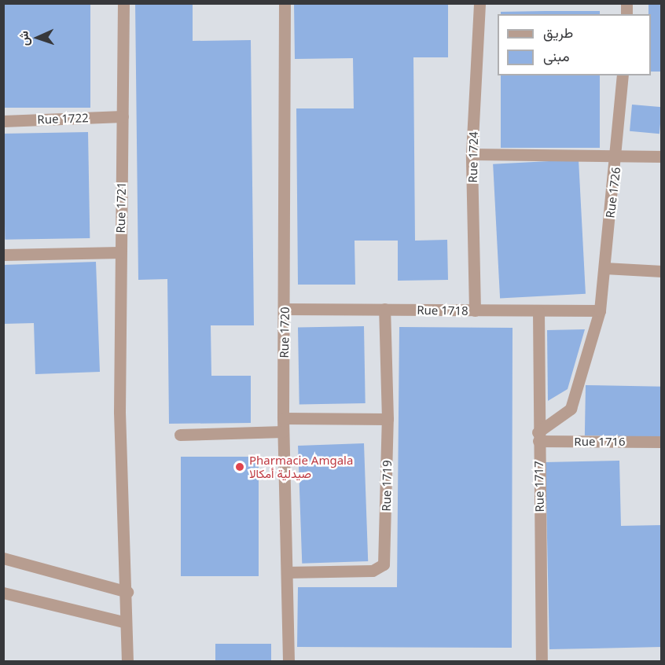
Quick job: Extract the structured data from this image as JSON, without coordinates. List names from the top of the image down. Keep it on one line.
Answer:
{"streets":{"street":["Rue 1722","Rue 1724","Rue 1726","Rue 1721","Rue 1718","Rue 1720","Rue 1716","Rue 1719","Rue 1717"]},"crossings":[["Rue 1722","Rue 1721"],["Rue 1724","Rue 1718"],["Rue 1726","Rue 1718"],["Rue 1726","Rue 1716"],["Rue 1726","Rue 1717"],["Rue 1718","Rue 1720"],["Rue 1718","Rue 1719"],["Rue 1718","Rue 1717"],["Rue 1720","Rue 1719"],["Rue 1716","Rue 1717"]],"places":["Pharmacie Amgala صيدلية أمكالا"],"legend":["طريق","مبنى"],"north":"left"}
